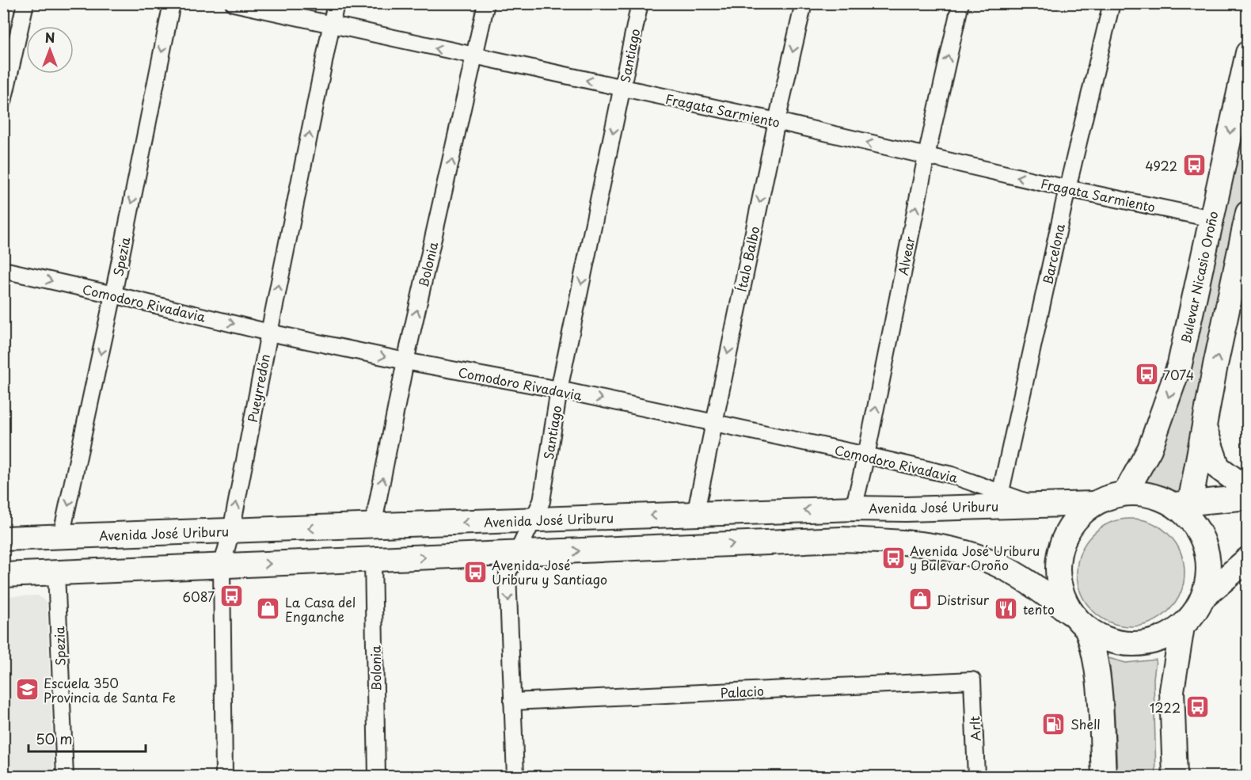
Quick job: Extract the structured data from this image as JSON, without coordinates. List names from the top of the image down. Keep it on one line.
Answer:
{"streets":{"main road":["Bulevar Nicasio Oroño","Avenida José Uriburu"],"street":["Santiago","Fragata Sarmiento","Barcelona","Alvear","Spezia","Ítalo Balbo","Bolonia","Comodoro Rivadavia","Pueyrredón","Palacio","Arlt"]},"crossings":[["Santiago","Fragata Sarmiento"],["Santiago","Comodoro Rivadavia"],["Santiago","Avenida José Uriburu"],["Santiago","Palacio"],["Fragata Sarmiento","Barcelona"],["Fragata Sarmiento","Alvear"],["Fragata Sarmiento","Ítalo Balbo"],["Fragata Sarmiento","Bolonia"],["Fragata Sarmiento","Bulevar Nicasio Oroño"],["Fragata Sarmiento","Pueyrredón"],["Barcelona","Comodoro Rivadavia"],["Barcelona","Avenida José Uriburu"],["Alvear","Comodoro Rivadavia"],["Alvear","Avenida José Uriburu"],["Spezia","Comodoro Rivadavia"],["Spezia","Avenida José Uriburu"],["Ítalo Balbo","Comodoro Rivadavia"],["Ítalo Balbo","Avenida José Uriburu"],["Bolonia","Comodoro Rivadavia"],["Bolonia","Avenida José Uriburu"],["Bulevar Nicasio Oroño","Avenida José Uriburu"],["Comodoro Rivadavia","Pueyrredón"],["Comodoro Rivadavia","Avenida José Uriburu"],["Pueyrredón","Avenida José Uriburu"],["Palacio","Arlt"]],"one_way":["Santiago","Fragata Sarmiento","Alvear","Spezia","Ítalo Balbo","Bolonia","Comodoro Rivadavia","Pueyrredón"],"places":{"bus stop":["4922","7074","Avenida José Uriburu y Bulevar Oroño","Avenida José Uriburu y Santiago","6087","1222"],"shop":["Distrisur","La Casa del Enganche"],"restaurant":["tento"],"school or university":["Escuela 350 Provincia de Santa Fe"],"fuel station":["Shell"]},"scale_bar":"50 m","north":"top"}
